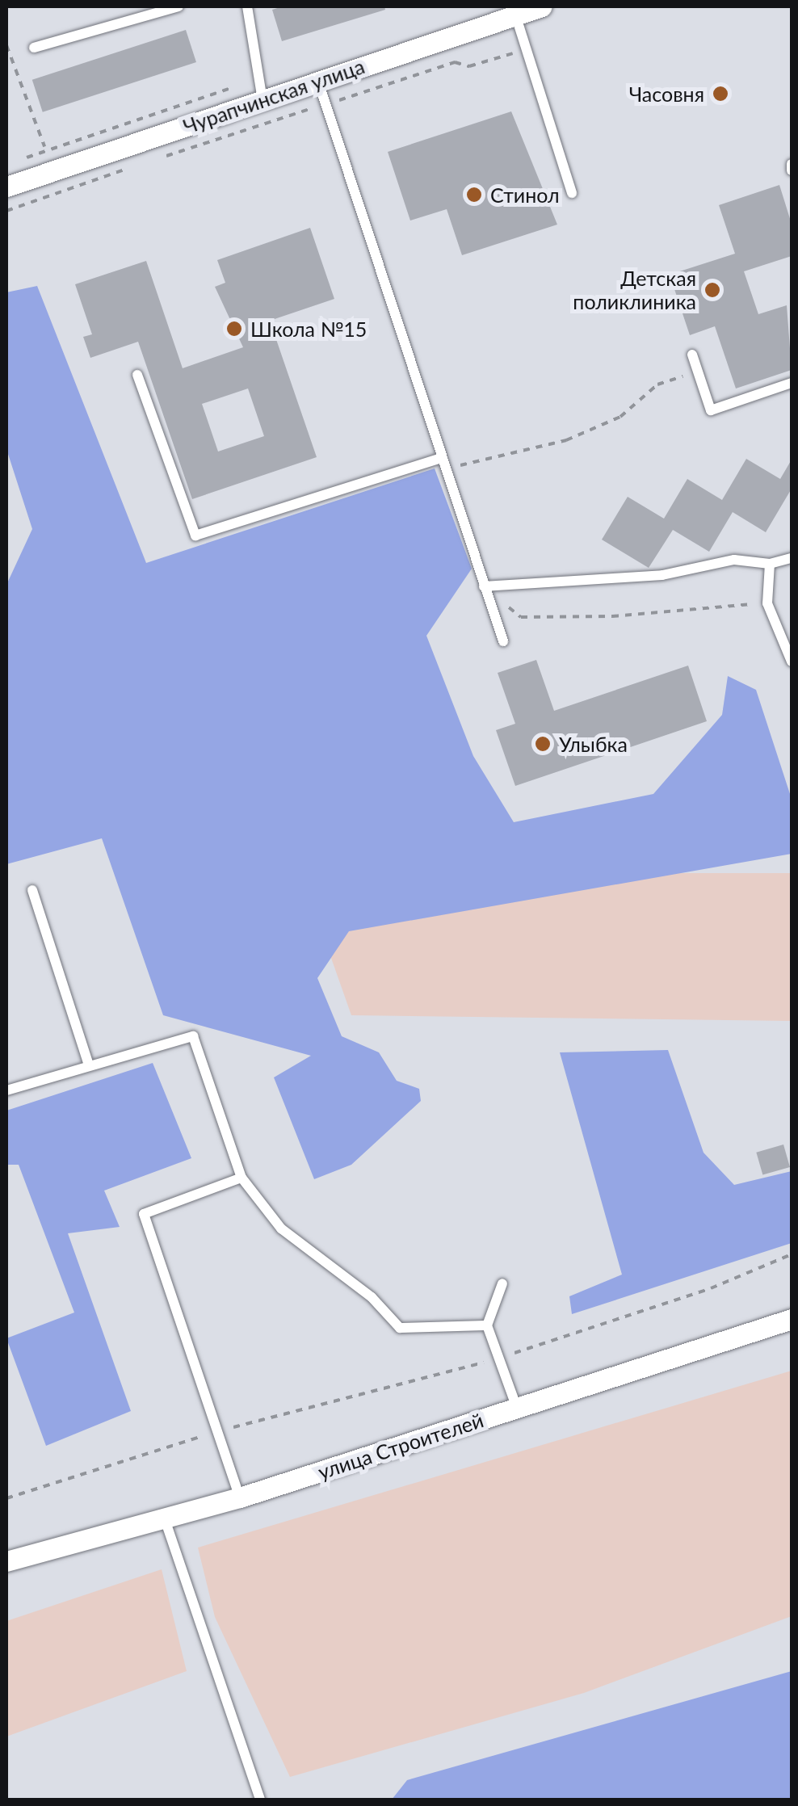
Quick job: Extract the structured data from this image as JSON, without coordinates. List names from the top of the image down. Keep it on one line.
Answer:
{"streets":{"street":["Чурапчинская улица","улица Строителей"]},"places":["Часовня","Стинол","Детская поликлиника","Школа №15","Улыбка"]}
